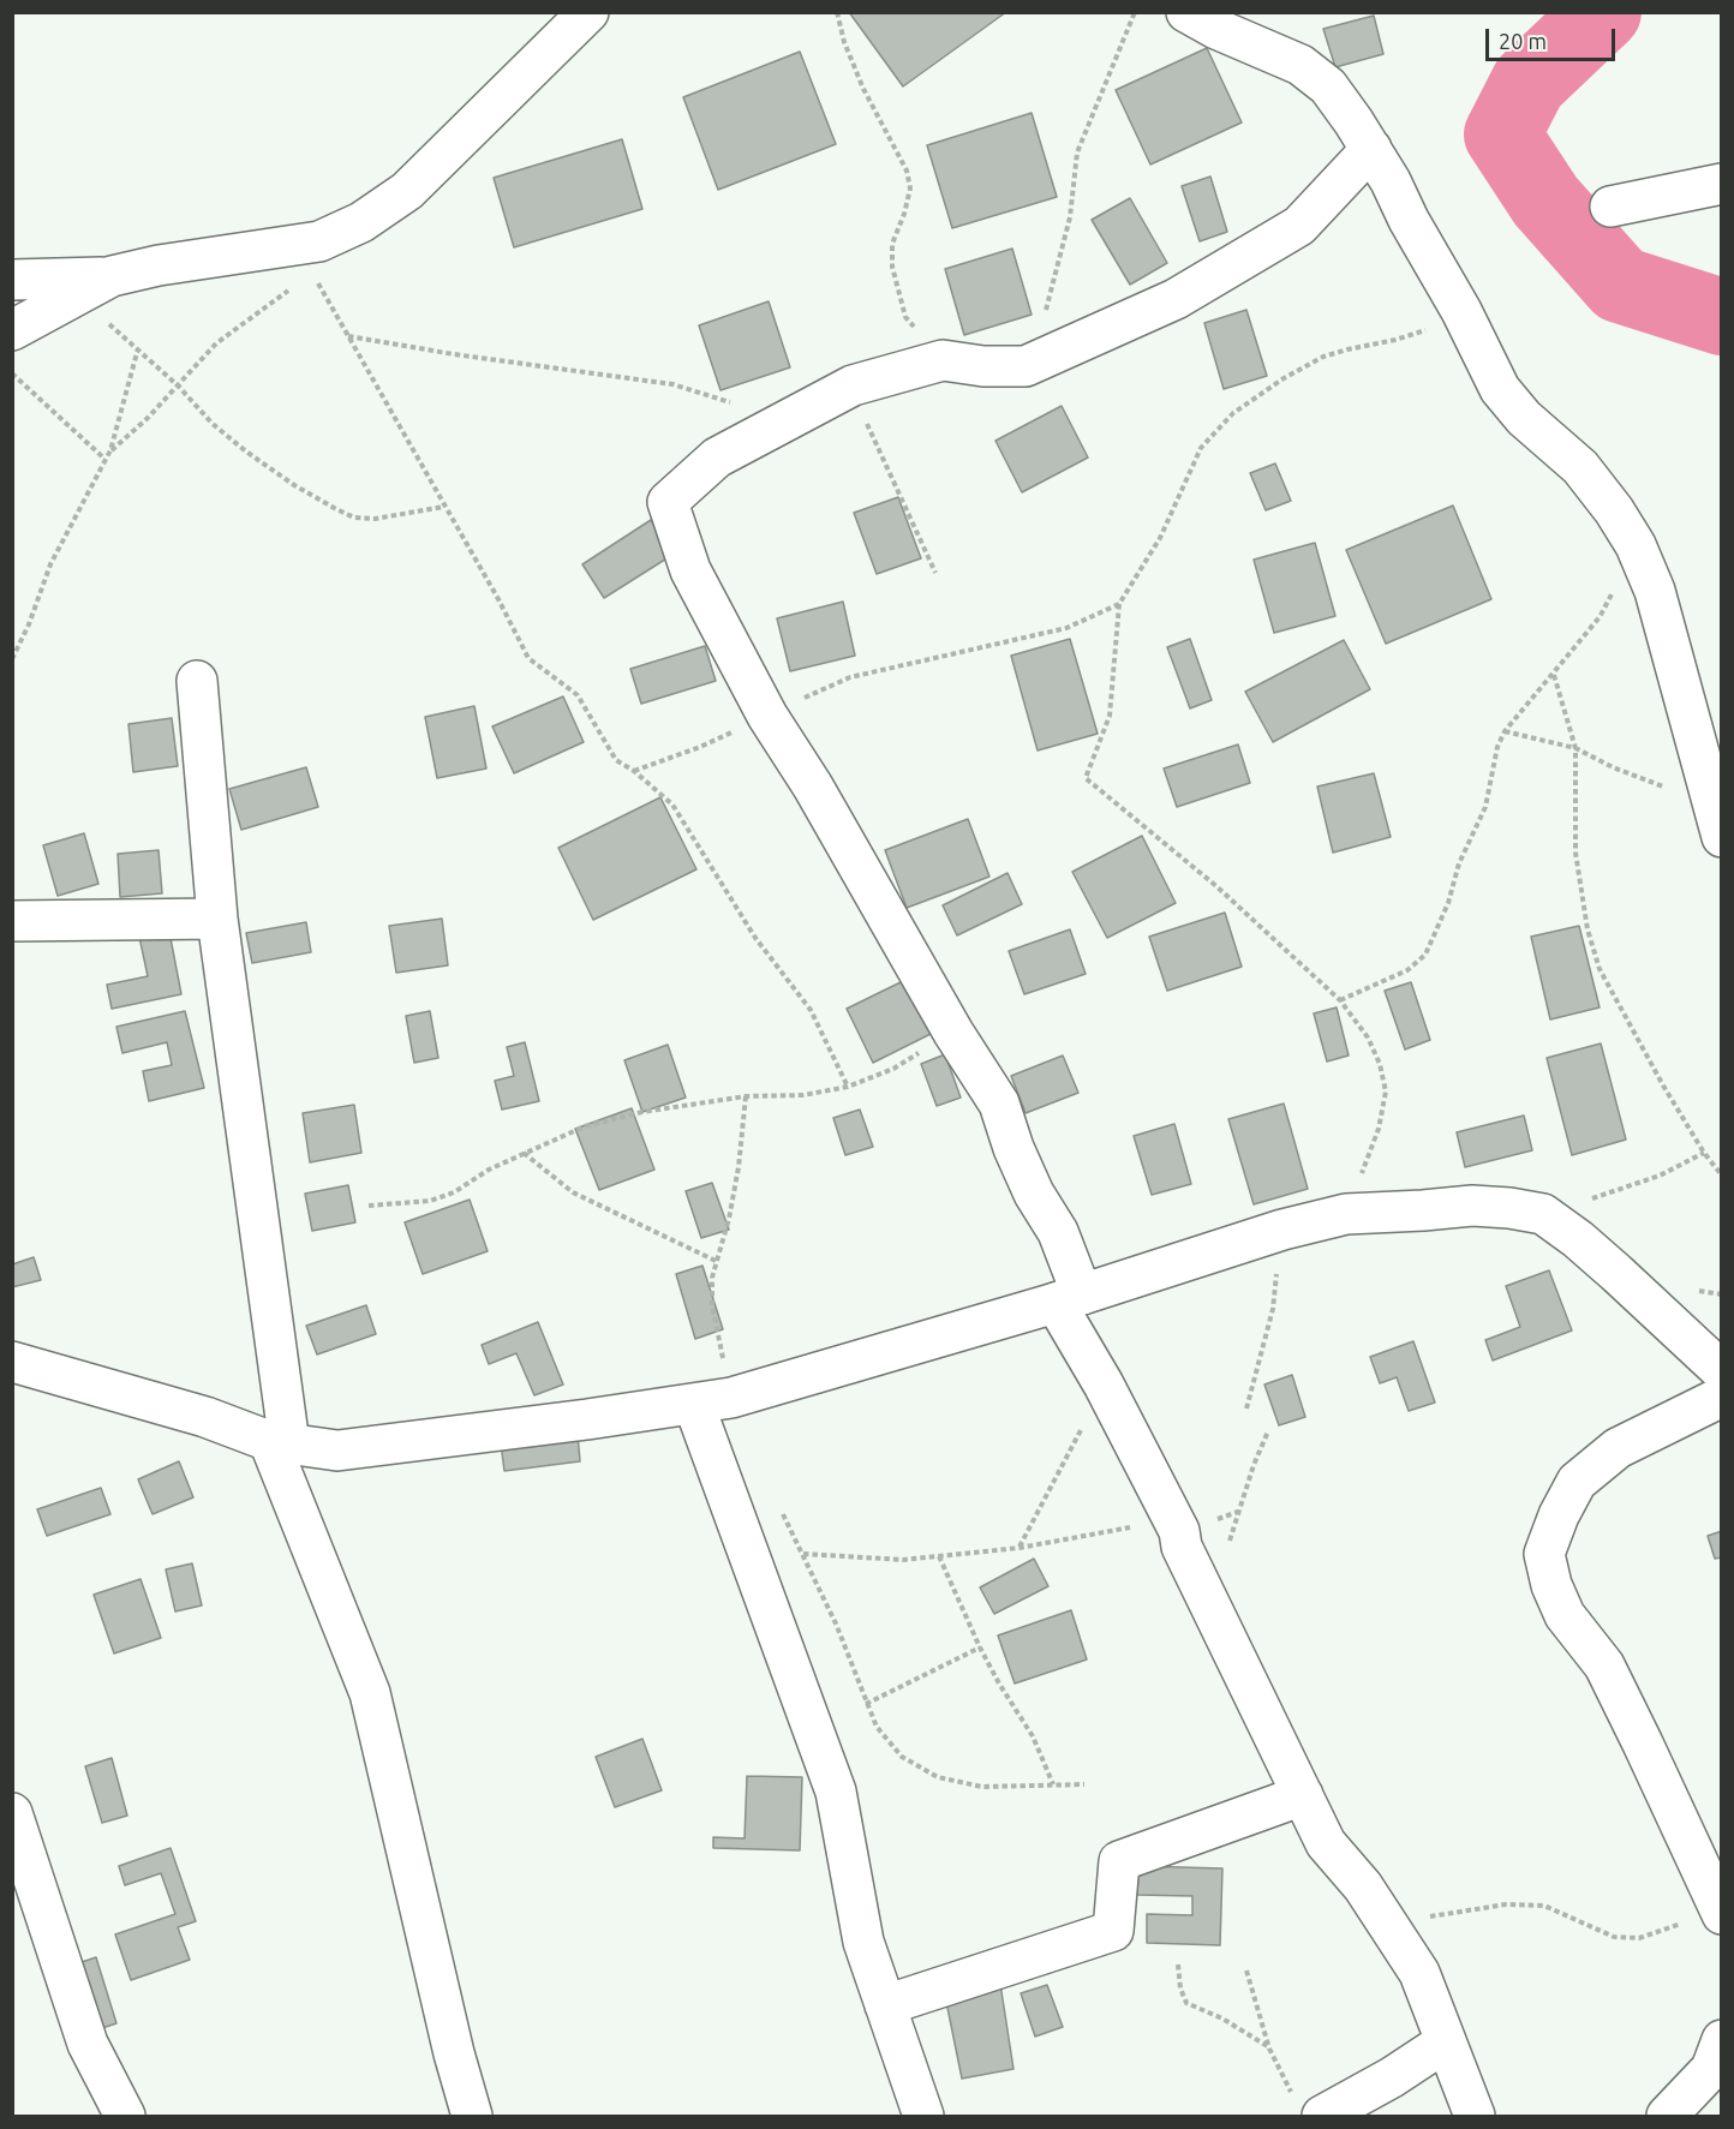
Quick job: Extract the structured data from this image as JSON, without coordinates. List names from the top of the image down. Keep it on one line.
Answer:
{"scale_bar":"20 m"}
